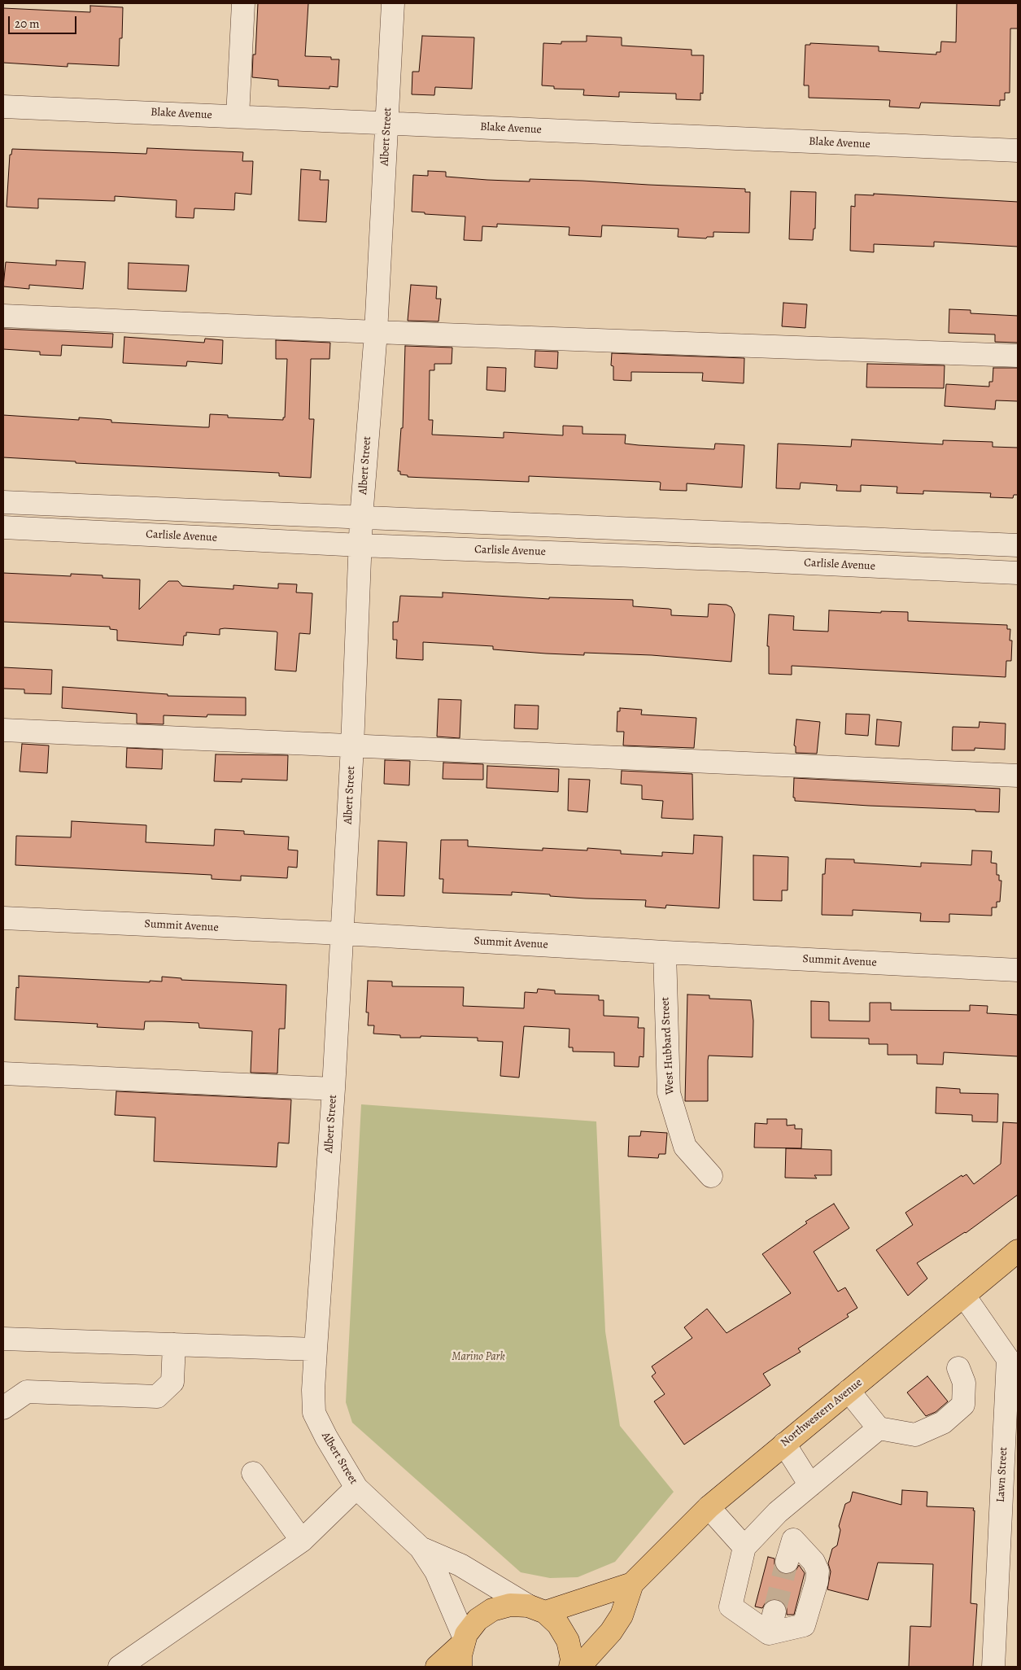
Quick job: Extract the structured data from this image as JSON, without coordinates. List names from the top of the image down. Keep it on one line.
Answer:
{"streets":{"main road":["Northwestern Avenue"],"street":["Blake Avenue","Albert Street","Carlisle Avenue","Summit Avenue","West Hubbard Street","Lawn Street"]},"crossings":[["Blake Avenue","Albert Street"],["Albert Street","Carlisle Avenue"],["Albert Street","Summit Avenue"],["Albert Street","Northwestern Avenue"],["Summit Avenue","West Hubbard Street"],["Northwestern Avenue","Lawn Street"]],"parks":["Marino Park"],"scale_bar":"20 m"}
